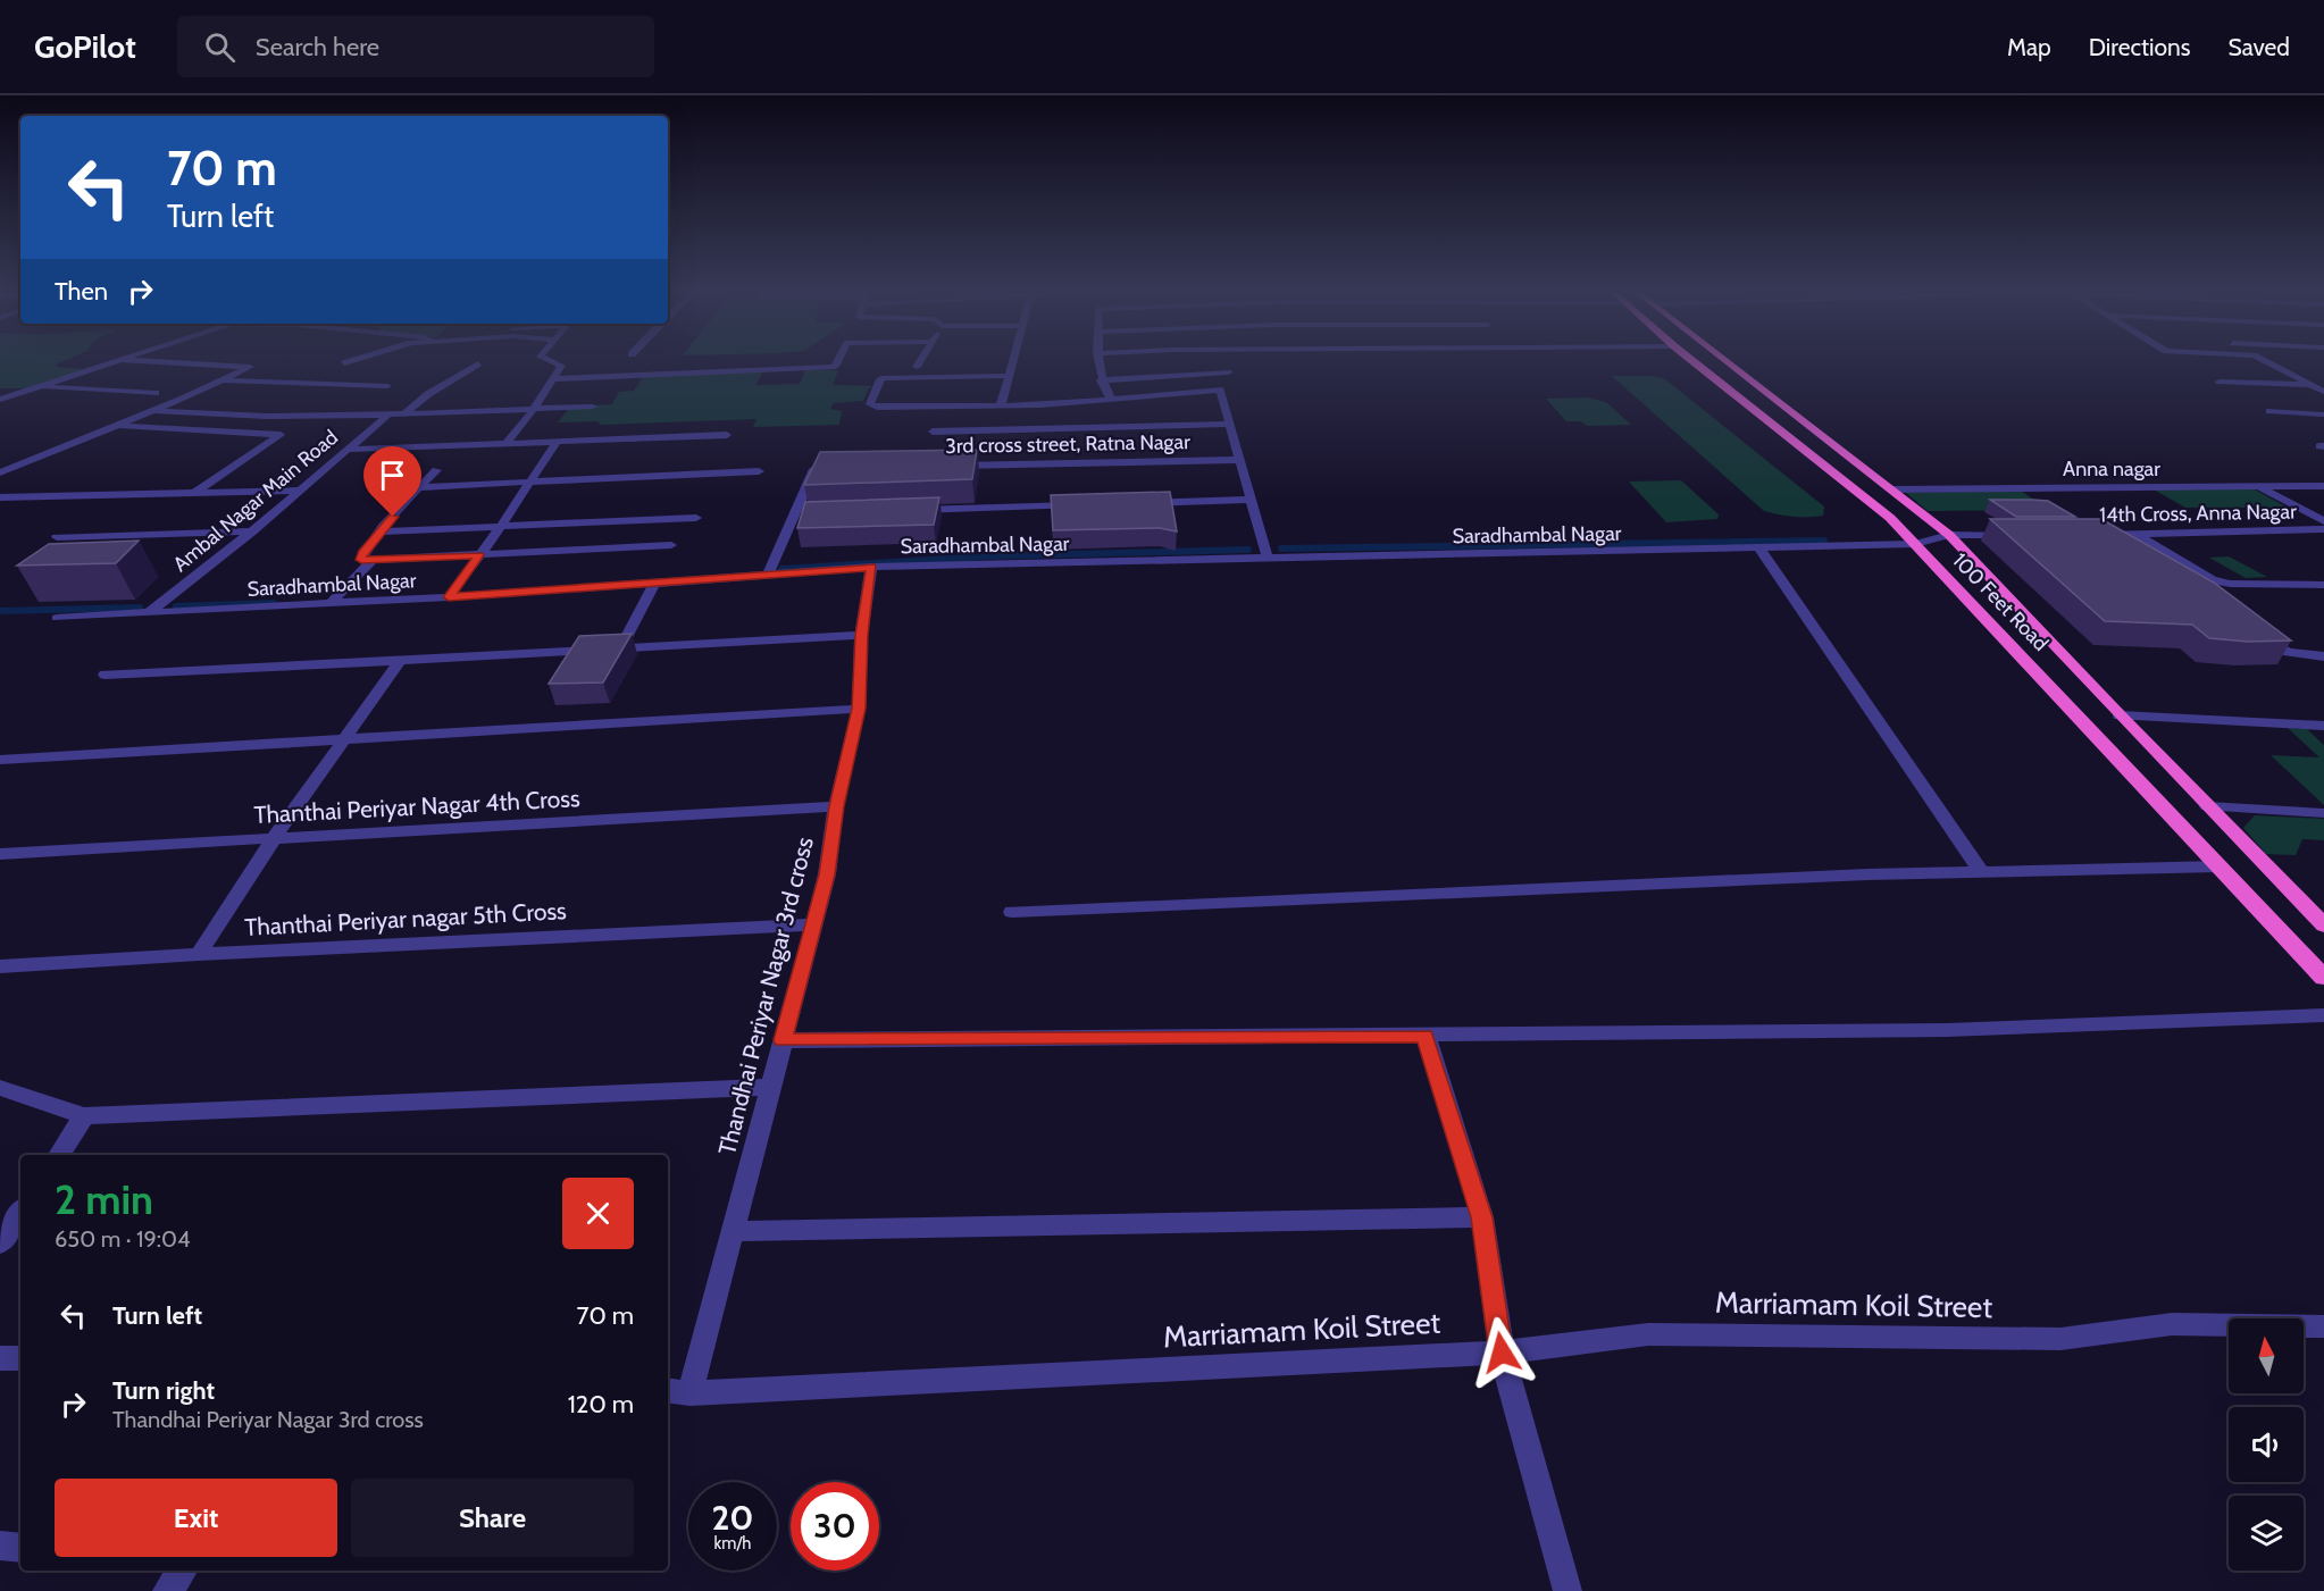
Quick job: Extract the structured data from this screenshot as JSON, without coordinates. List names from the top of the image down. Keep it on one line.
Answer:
{"streets":{"highway":["100 Feet Road"],"street":["3rd cross street, Ratna Nagar","Anna nagar","Ambal Nagar Main Road","14th Cross, Anna Nagar","Saradhambal Nagar","Thanthai Periyar Nagar 4th Cross","Thanthai Periyar nagar 5th Cross","Thandhai Periyar Nagar 3rd cross","Marriamam Koil Street"]},"crossings":[["Anna nagar","100 Feet Road"],["Ambal Nagar Main Road","Saradhambal Nagar"],["Saradhambal Nagar","100 Feet Road"],["Saradhambal Nagar","Thandhai Periyar Nagar 3rd cross"],["Thanthai Periyar Nagar 4th Cross","Thandhai Periyar Nagar 3rd cross"],["Thanthai Periyar nagar 5th Cross","Thandhai Periyar Nagar 3rd cross"],["Thandhai Periyar Nagar 3rd cross","Marriamam Koil Street"]],"north":"top","page":{"header":"GoPilot","search":"Search here","nav":["Map","Directions","Saved"],"turn":["70 m","Turn left"],"then":"Then","heading":["2 min","650 m · 19:04"],"list":[{"name":"Turn left","value":"70 m"},{"name":"Turn right","note":"Thandhai Periyar Nagar 3rd cross","value":"120 m"}],"buttons":["Exit","Share"],"speed":"20 km/h","limit":"30"}}
